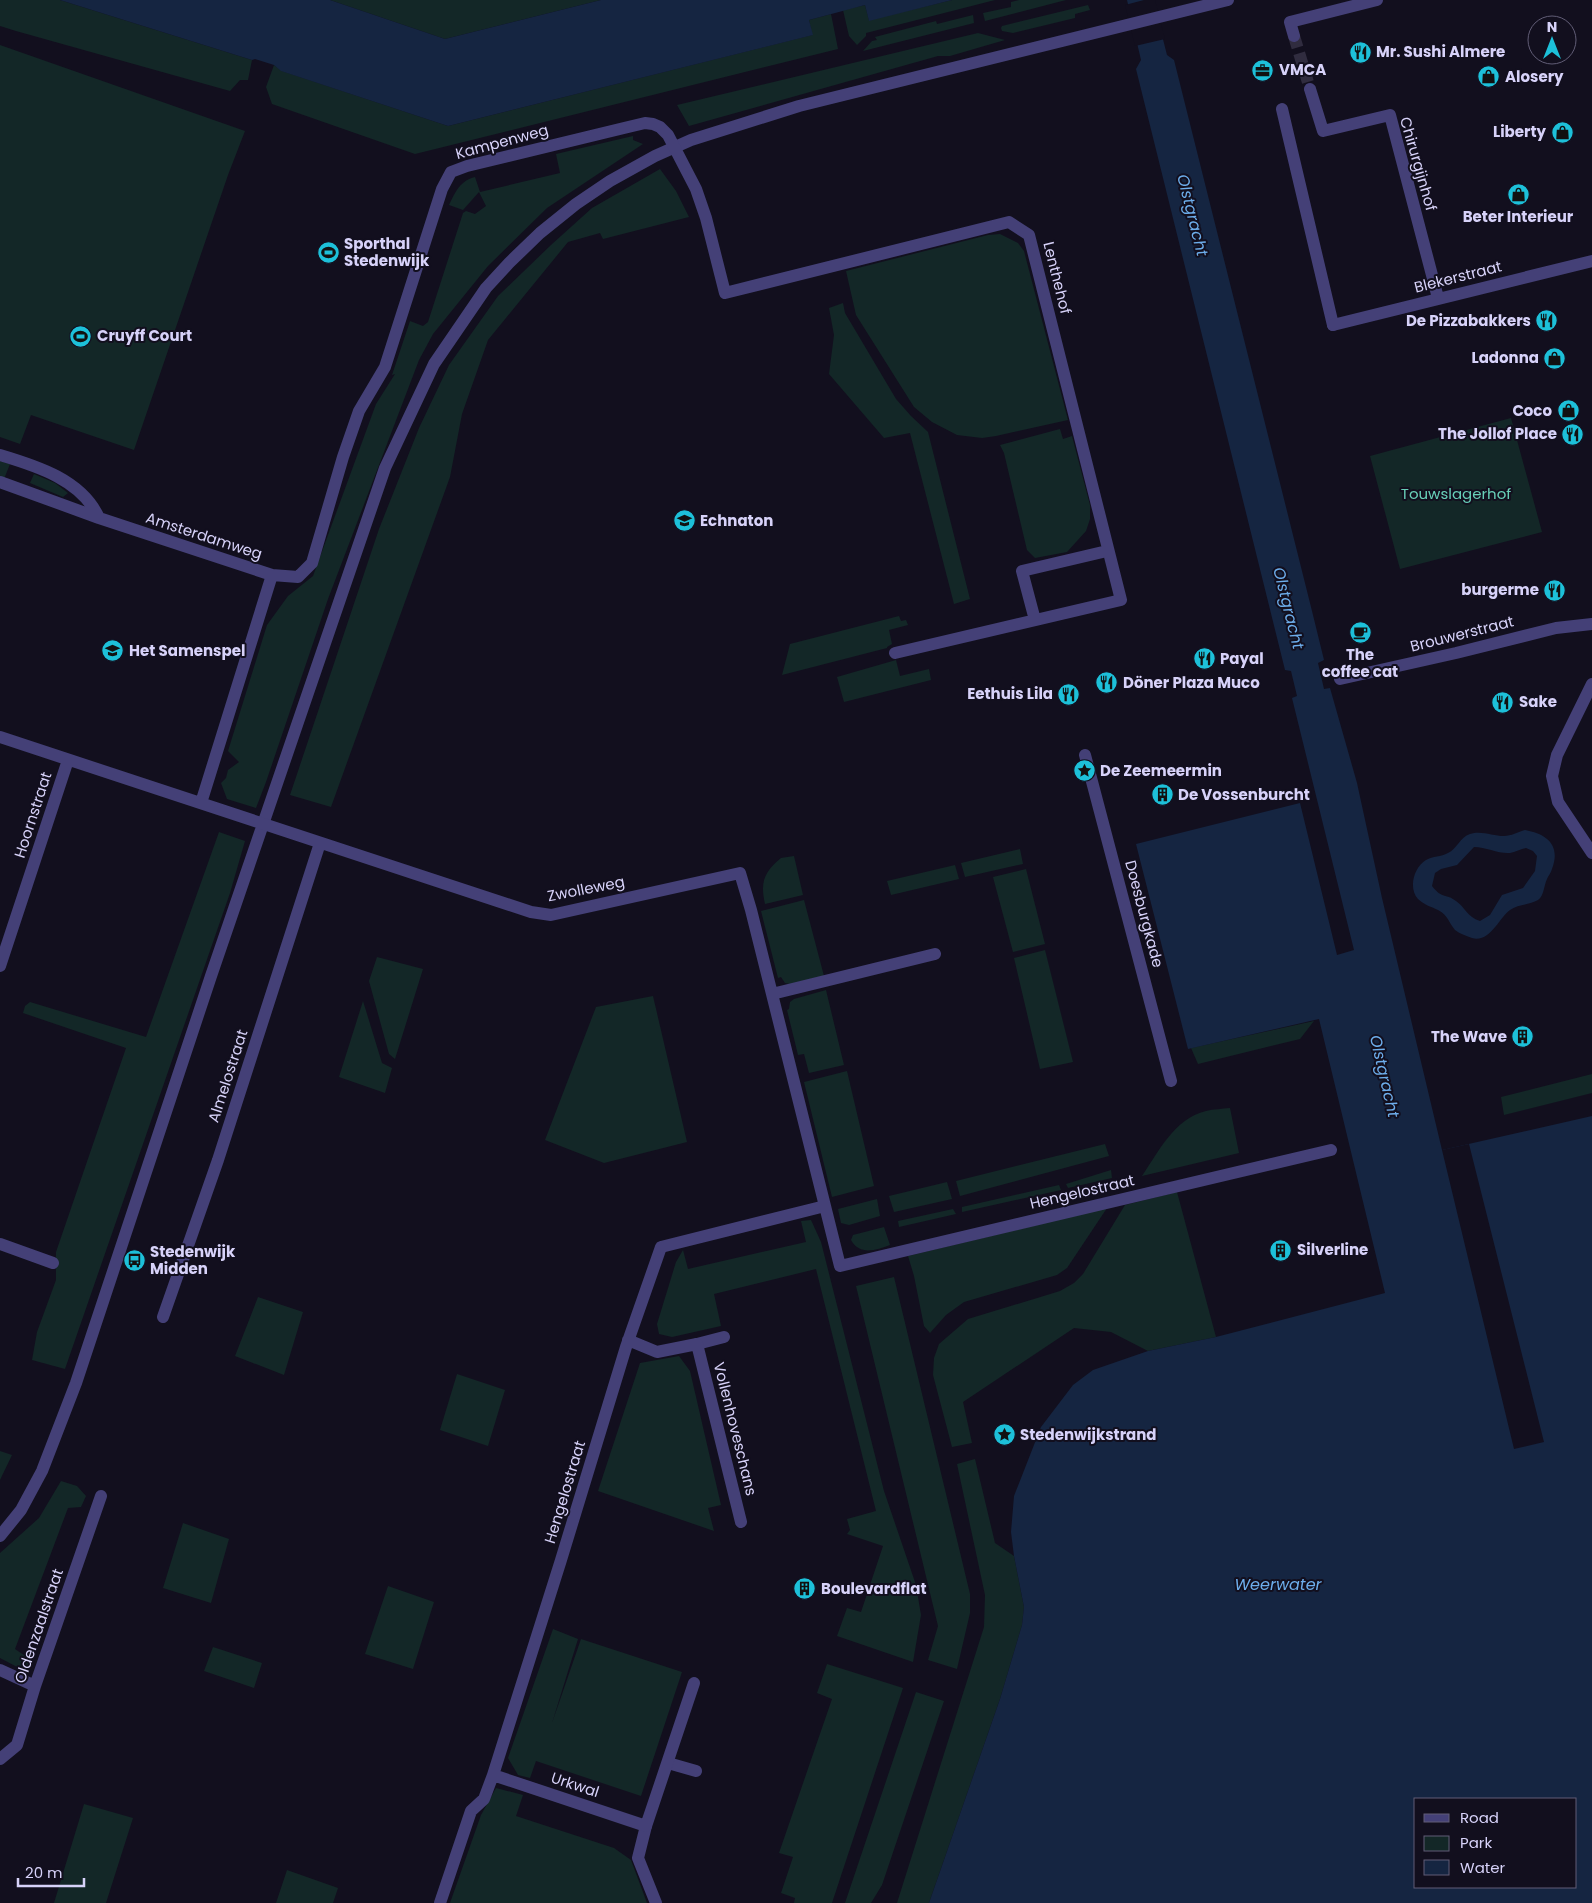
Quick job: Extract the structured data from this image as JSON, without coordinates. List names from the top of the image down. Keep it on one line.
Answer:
{"streets":{"street":["Kampenweg","Chirurgijnhof","Blekerstraat","Lenthehof","Amsterdamweg","Brouwerstraat","Hoornstraat","Zwolleweg","Doesburgkade","Almelostraat","Hengelostraat","Vollenhoveschans","Oldenzaalstraat","Urkwal"]},"crossings":[["Kampenweg","Lenthehof"],["Kampenweg","Amsterdamweg"],["Chirurgijnhof","Blekerstraat"],["Zwolleweg","Almelostraat"],["Zwolleweg","Hengelostraat"],["Hengelostraat","Urkwal"]],"water":["Olstgracht","Weerwater"],"parks":["Touwslagerhof"],"places":{"restaurant":["Mr. Sushi Almere","De Pizzabakkers","The Jollof Place","burgerme","Payal","Döner Plaza Muco","Eethuis Lila","Sake"],"office":["VMCA"],"shop":["Alosery","Liberty","Beter Interieur","Ladonna","Coco"],"sports":["Sporthal Stedenwijk","Cruyff Court"],"school or university":["Echnaton","Het Samenspel"],"cafe":["The coffee cat"],"place":["De Zeemeermin","Stedenwijkstrand"],"building":["De Vossenburcht","The Wave","Silverline","Boulevardflat"],"bus stop":["Stedenwijk Midden"]},"legend":["Road","Park","Water"],"scale_bar":"20 m","north":"top"}
